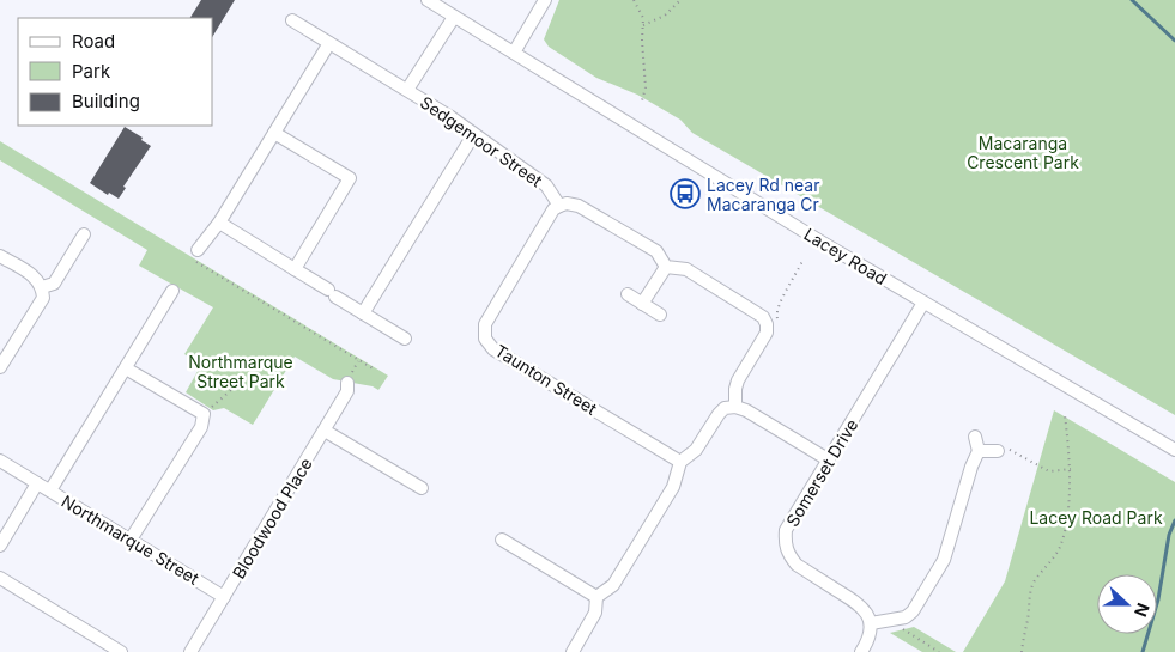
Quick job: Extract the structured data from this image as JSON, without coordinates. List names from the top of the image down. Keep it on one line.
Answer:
{"streets":{"street":["Sedgemoor Street","Lacey Road","Taunton Street","Somerset Drive","Bloodwood Place","Northmarque Street"]},"crossings":[["Sedgemoor Street","Taunton Street"],["Lacey Road","Somerset Drive"],["Bloodwood Place","Northmarque Street"]],"parks":["Macaranga Crescent Park","Northmarque Street Park","Lacey Road Park"],"places":{"bus stop":["Lacey Rd near Macaranga Cr"]},"legend":["Road","Park","Building"],"north":"right"}
